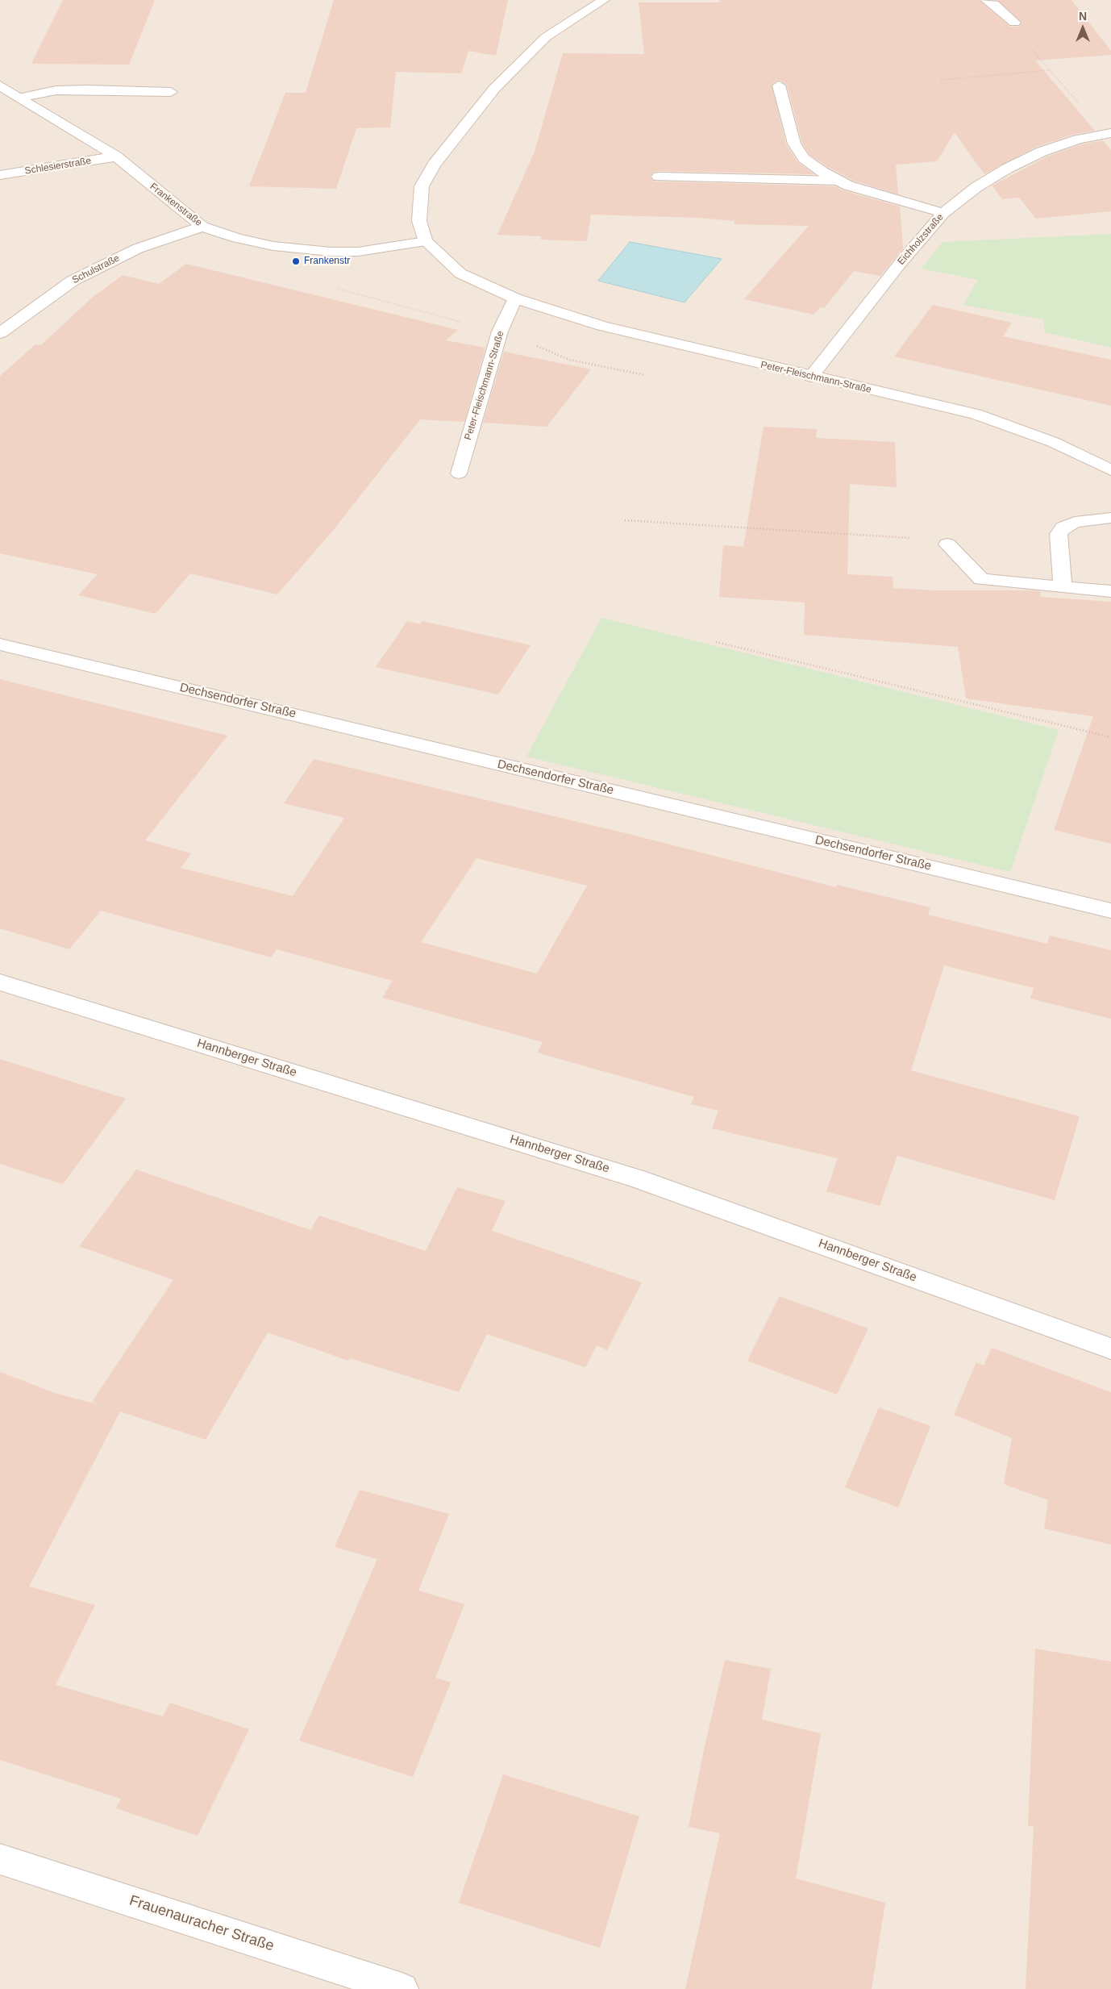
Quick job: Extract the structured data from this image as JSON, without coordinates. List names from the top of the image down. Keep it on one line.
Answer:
{"streets":{"street":["Schlesierstraße","Frankenstraße","Eichholzstraße","Schulstraße","Peter-Fleischmann-Straße","Dechsendorfer Straße","Hannberger Straße","Frauenauracher Straße"]},"crossings":[["Schlesierstraße","Frankenstraße"],["Frankenstraße","Schulstraße"],["Frankenstraße","Peter-Fleischmann-Straße"],["Eichholzstraße","Peter-Fleischmann-Straße"]],"places":["Frankenstr"],"north":"top"}
